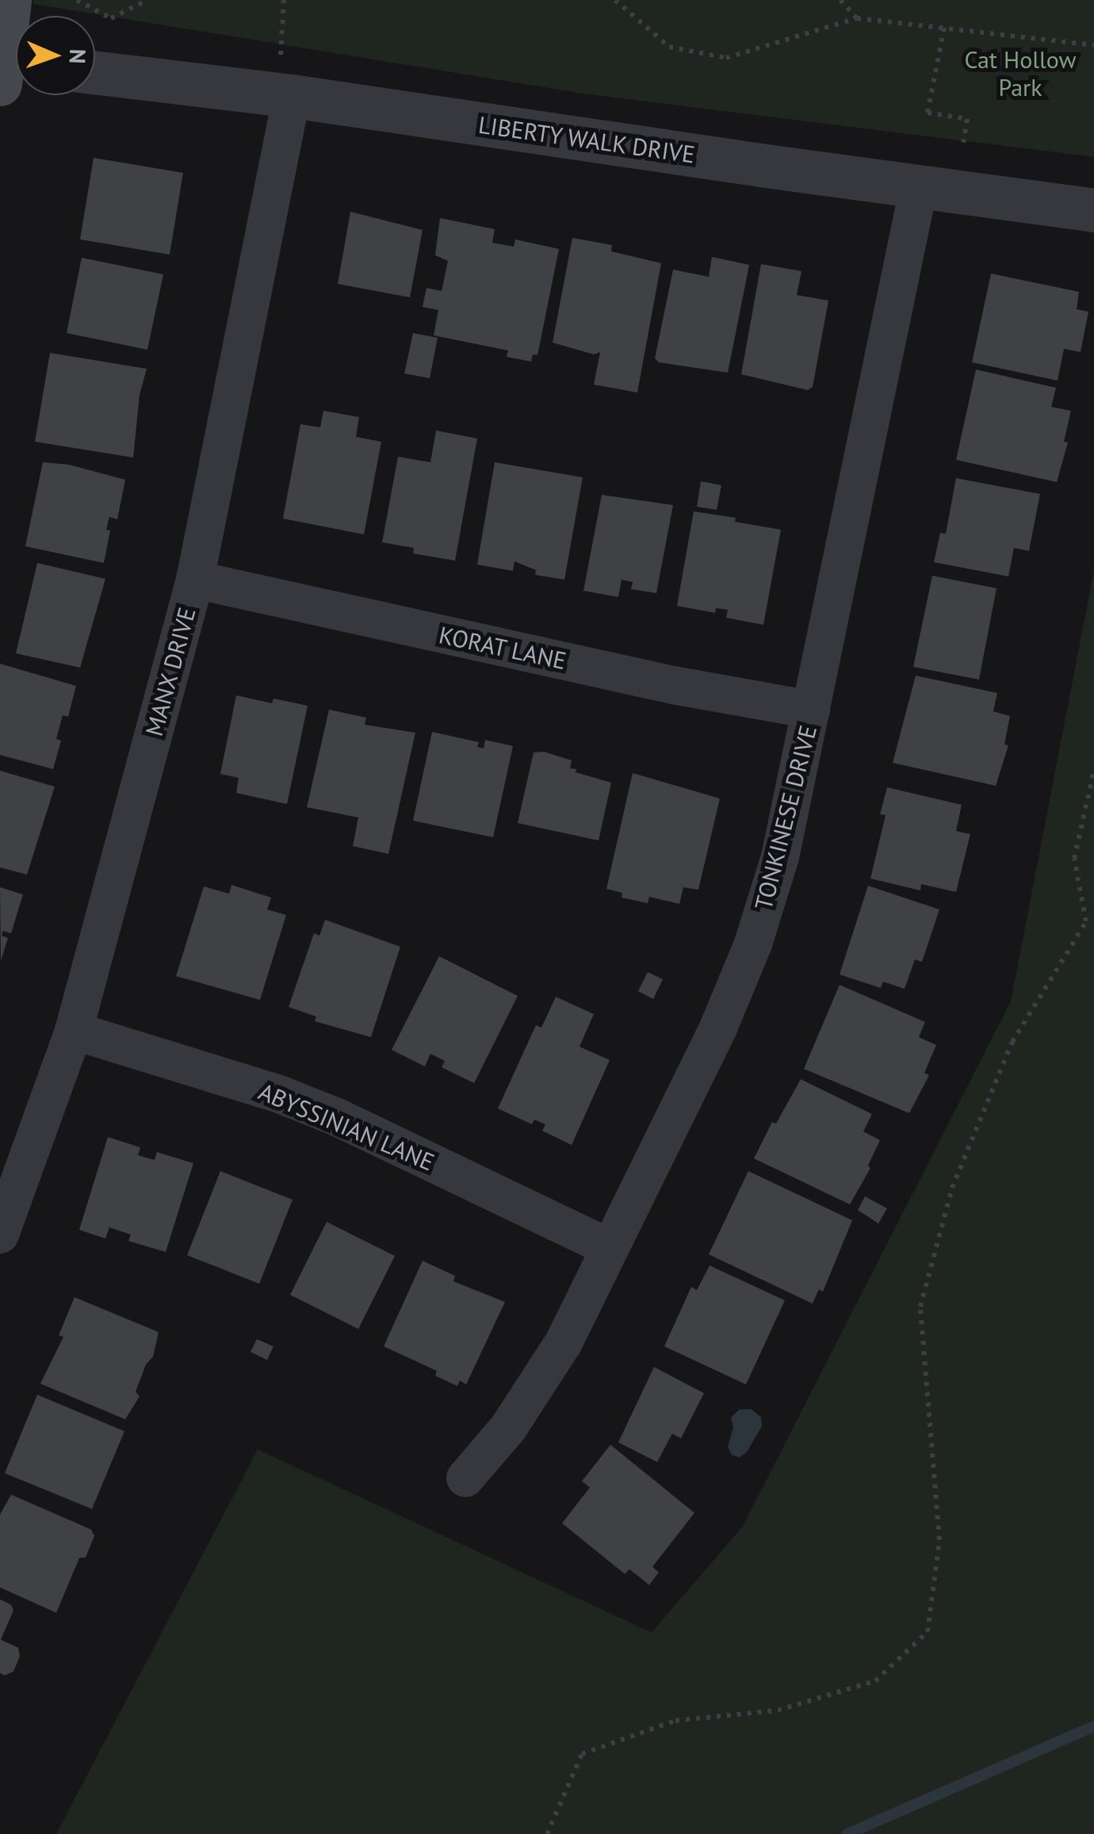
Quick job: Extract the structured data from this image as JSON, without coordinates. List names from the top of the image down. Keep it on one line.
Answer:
{"streets":{"street":["LIBERTY WALK DRIVE","KORAT LANE","MANX DRIVE","TONKINESE DRIVE","ABYSSINIAN LANE"]},"crossings":[["LIBERTY WALK DRIVE","MANX DRIVE"],["LIBERTY WALK DRIVE","TONKINESE DRIVE"],["KORAT LANE","MANX DRIVE"],["KORAT LANE","TONKINESE DRIVE"],["MANX DRIVE","ABYSSINIAN LANE"],["TONKINESE DRIVE","ABYSSINIAN LANE"]],"parks":["Cat Hollow Park"],"north":"right"}
